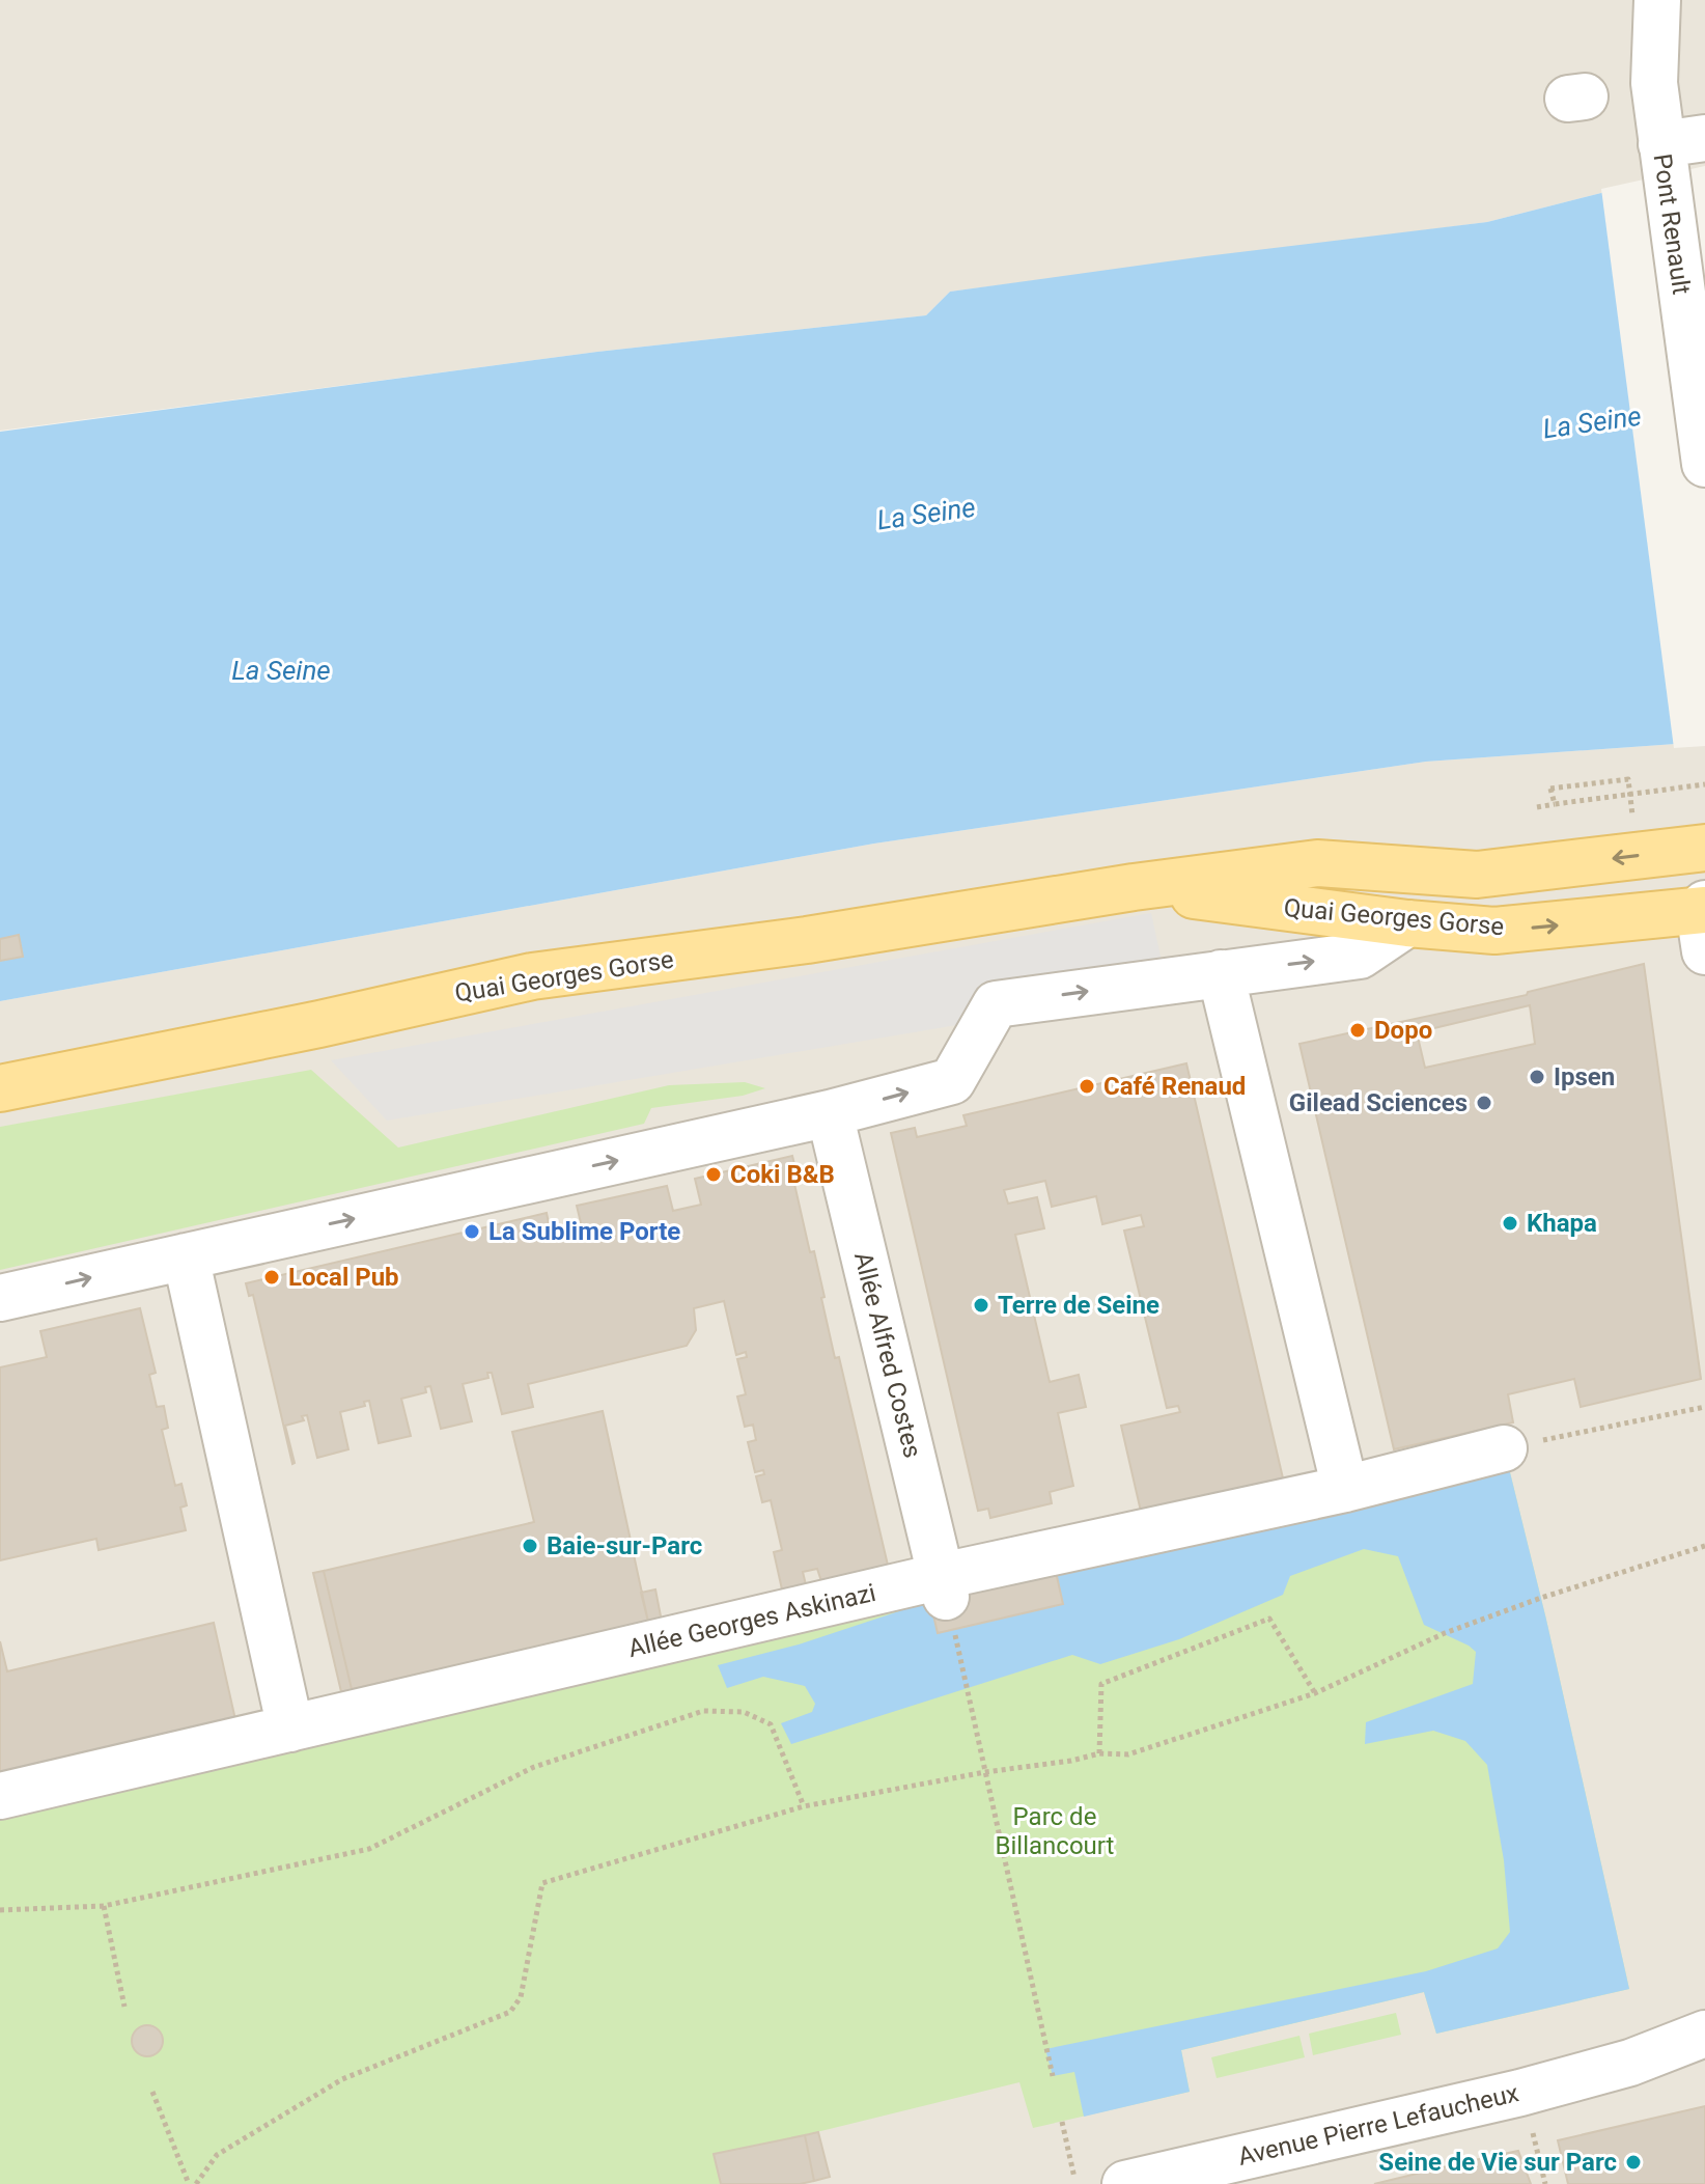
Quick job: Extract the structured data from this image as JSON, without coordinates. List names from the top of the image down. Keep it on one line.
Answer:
{"streets":{"main road":["Quai Georges Gorse"],"street":["Pont Renault","Allée Alfred Costes","Allée Georges Askinazi","Avenue Pierre Lefaucheux"]},"crossings":[["Allée Alfred Costes","Allée Georges Askinazi"]],"water":["La Seine"],"parks":["Parc de Billancourt"],"places":["Dopo","Ipsen","Café Renaud","Gilead Sciences","Coki B&B","Khapa","La Sublime Porte","Local Pub","Terre de Seine","Baie-sur-Parc","Seine de Vie sur Parc"]}
